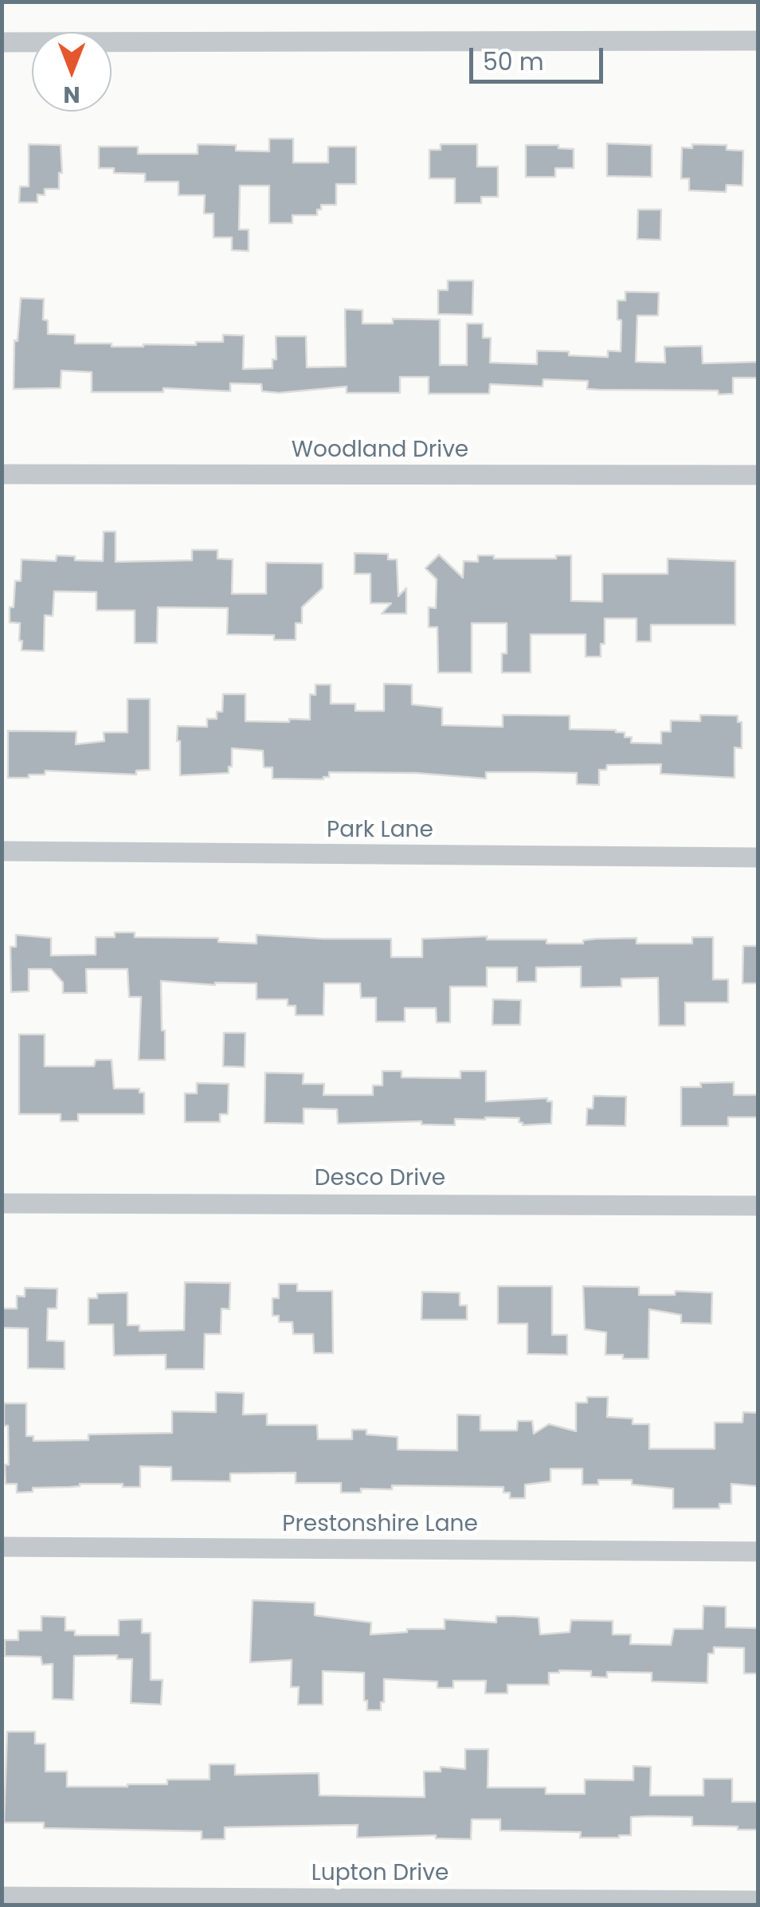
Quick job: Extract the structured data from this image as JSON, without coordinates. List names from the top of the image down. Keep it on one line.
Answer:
{"streets":{"street":["Woodland Drive","Park Lane","Desco Drive","Prestonshire Lane","Lupton Drive"]},"scale_bar":"50 m","north":"bottom"}
